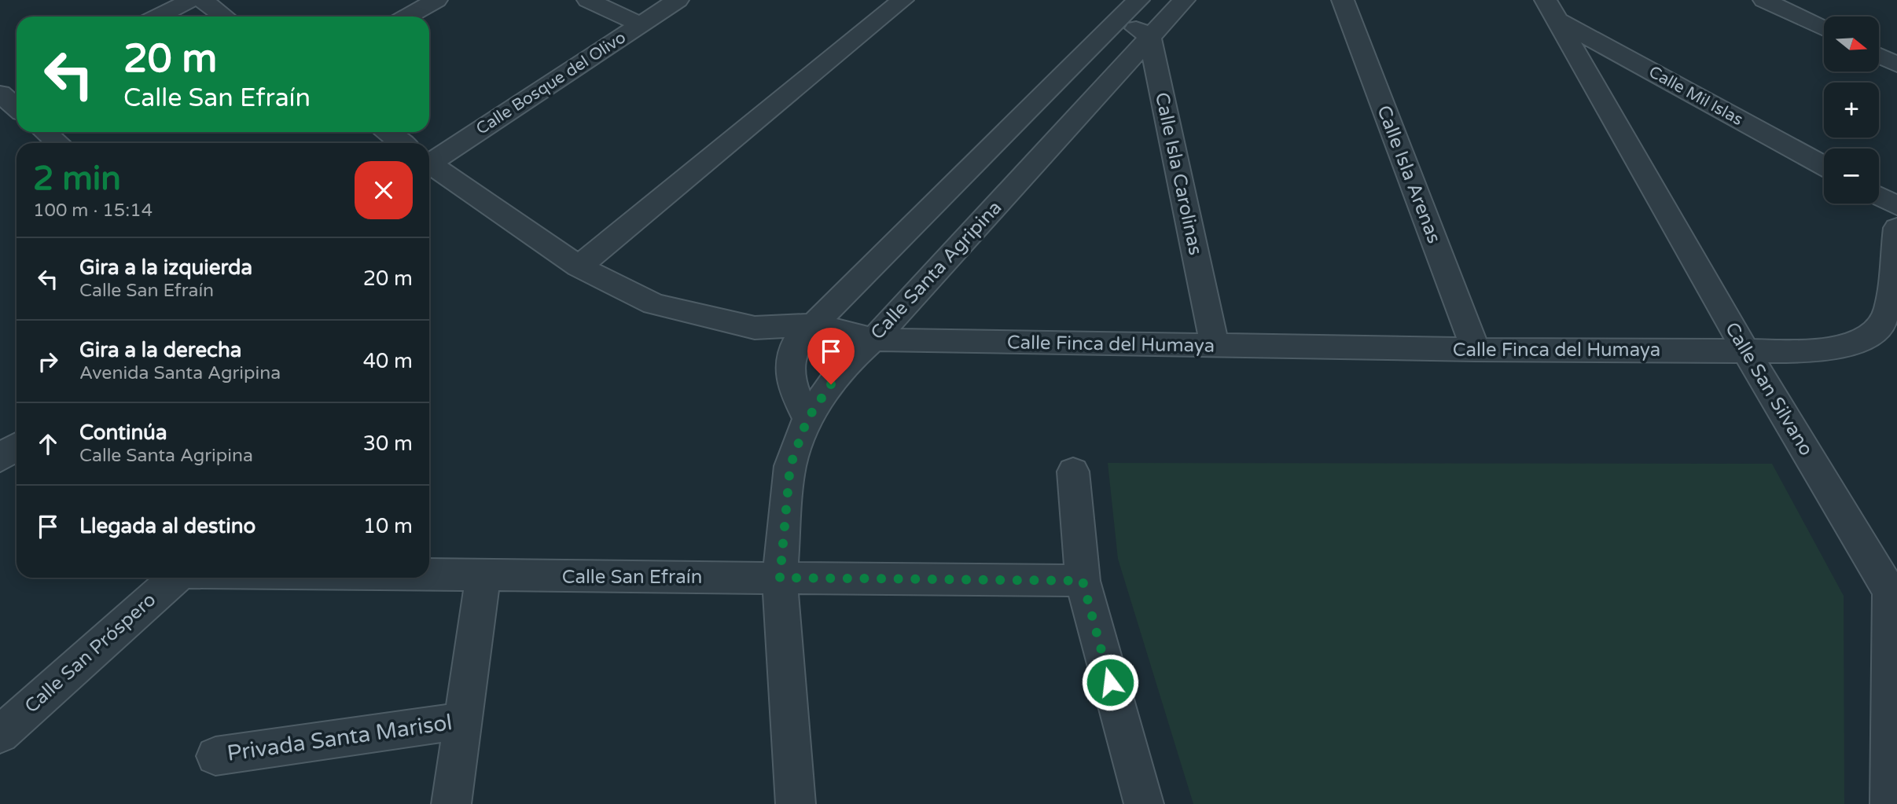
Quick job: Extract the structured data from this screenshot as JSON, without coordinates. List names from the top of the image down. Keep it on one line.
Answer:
{"streets":{"street":["Calle Bosque del Olivo","Calle Mil Islas","Calle Isla Carolinas","Calle Isla Arenas","Calle Santa Agripina","Calle Finca del Humaya","Calle San Silvano","Calle San Efraín","Calle San Próspero","Privada Santa Marisol"]},"crossings":[["Calle Mil Islas","Calle San Silvano"],["Calle Isla Carolinas","Calle Santa Agripina"],["Calle Isla Carolinas","Calle Finca del Humaya"],["Calle Isla Arenas","Calle Finca del Humaya"],["Calle Santa Agripina","Calle Finca del Humaya"],["Calle Santa Agripina","Calle San Efraín"],["Calle Finca del Humaya","Calle San Silvano"]],"north":"right","page":{"map_buttons":["+","−"],"turn":["20 m","Calle San Efraín"],"heading":["2 min","100 m · 15:14"],"list":[{"name":"Gira a la izquierda","note":"Calle San Efraín","value":"20 m"},{"name":"Gira a la derecha","note":"Avenida Santa Agripina","value":"40 m"},{"name":"Continúa","note":"Calle Santa Agripina","value":"30 m"},{"name":"Llegada al destino","value":"10 m"}]}}
